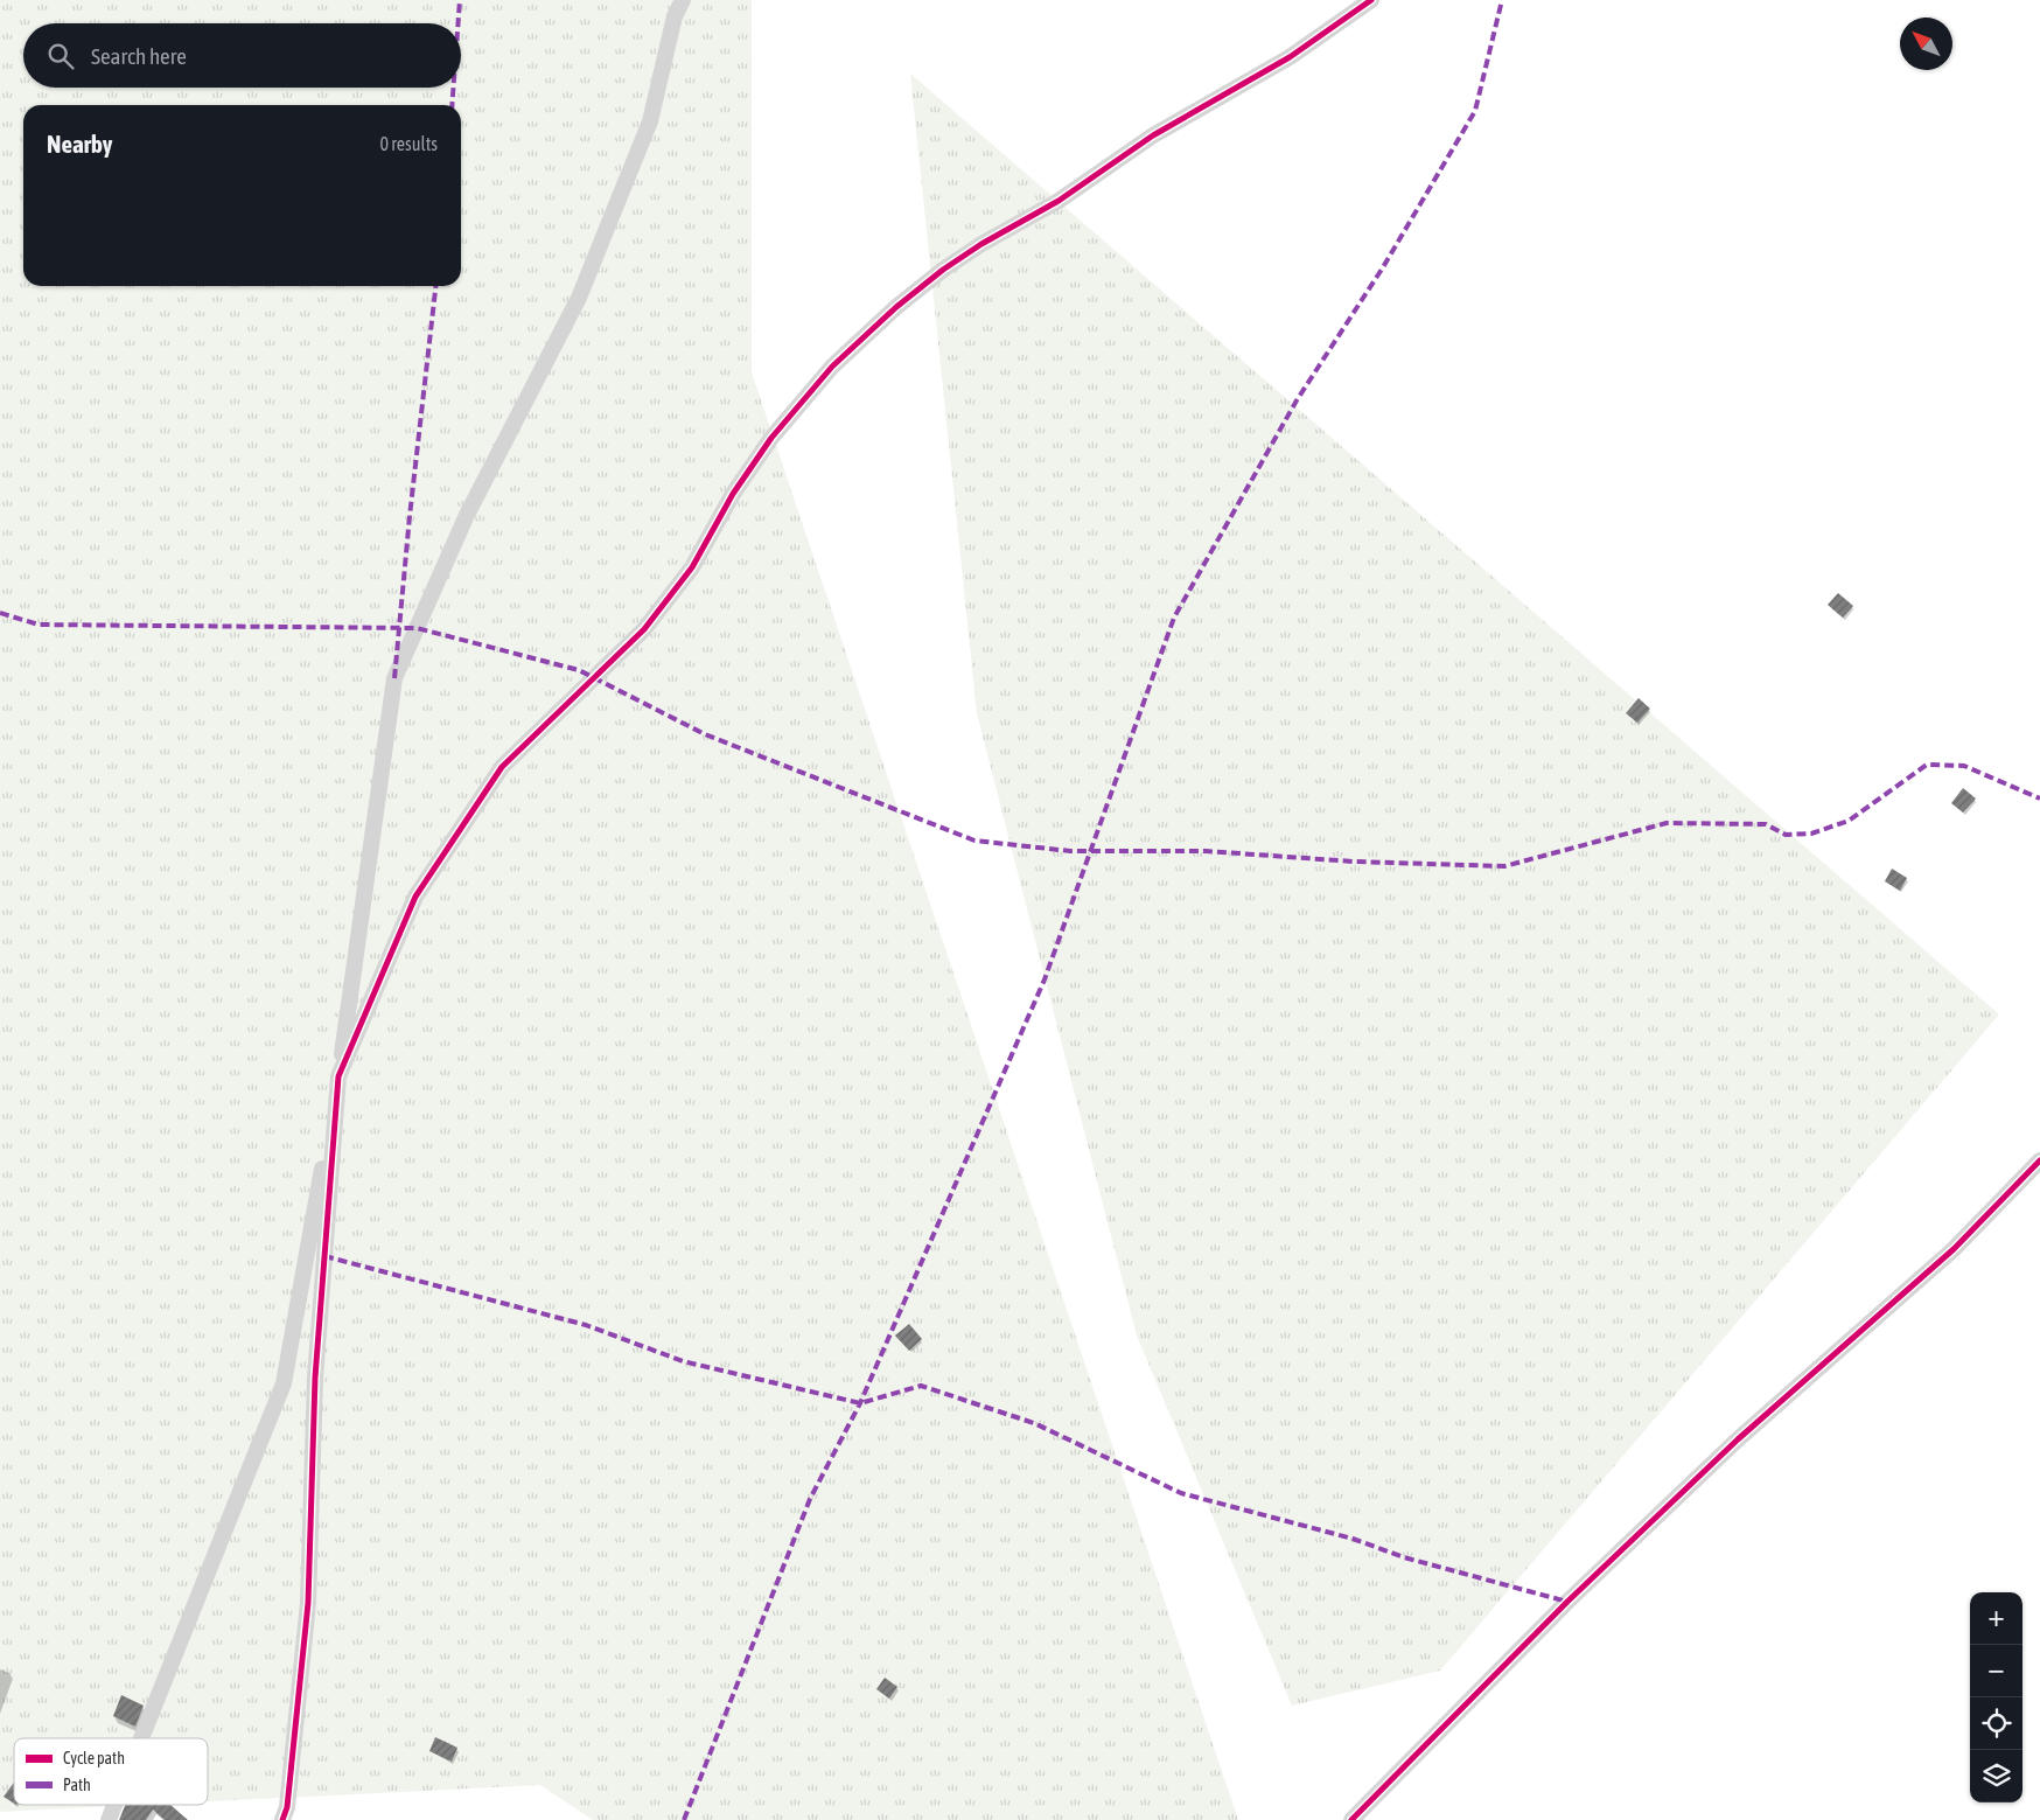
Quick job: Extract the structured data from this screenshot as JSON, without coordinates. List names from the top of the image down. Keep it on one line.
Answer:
{"legend":["Cycle path","Path"],"north":"top left","page":{"search":"Search here","heading":["Nearby","0 results"],"map_buttons":["+","−"]}}
